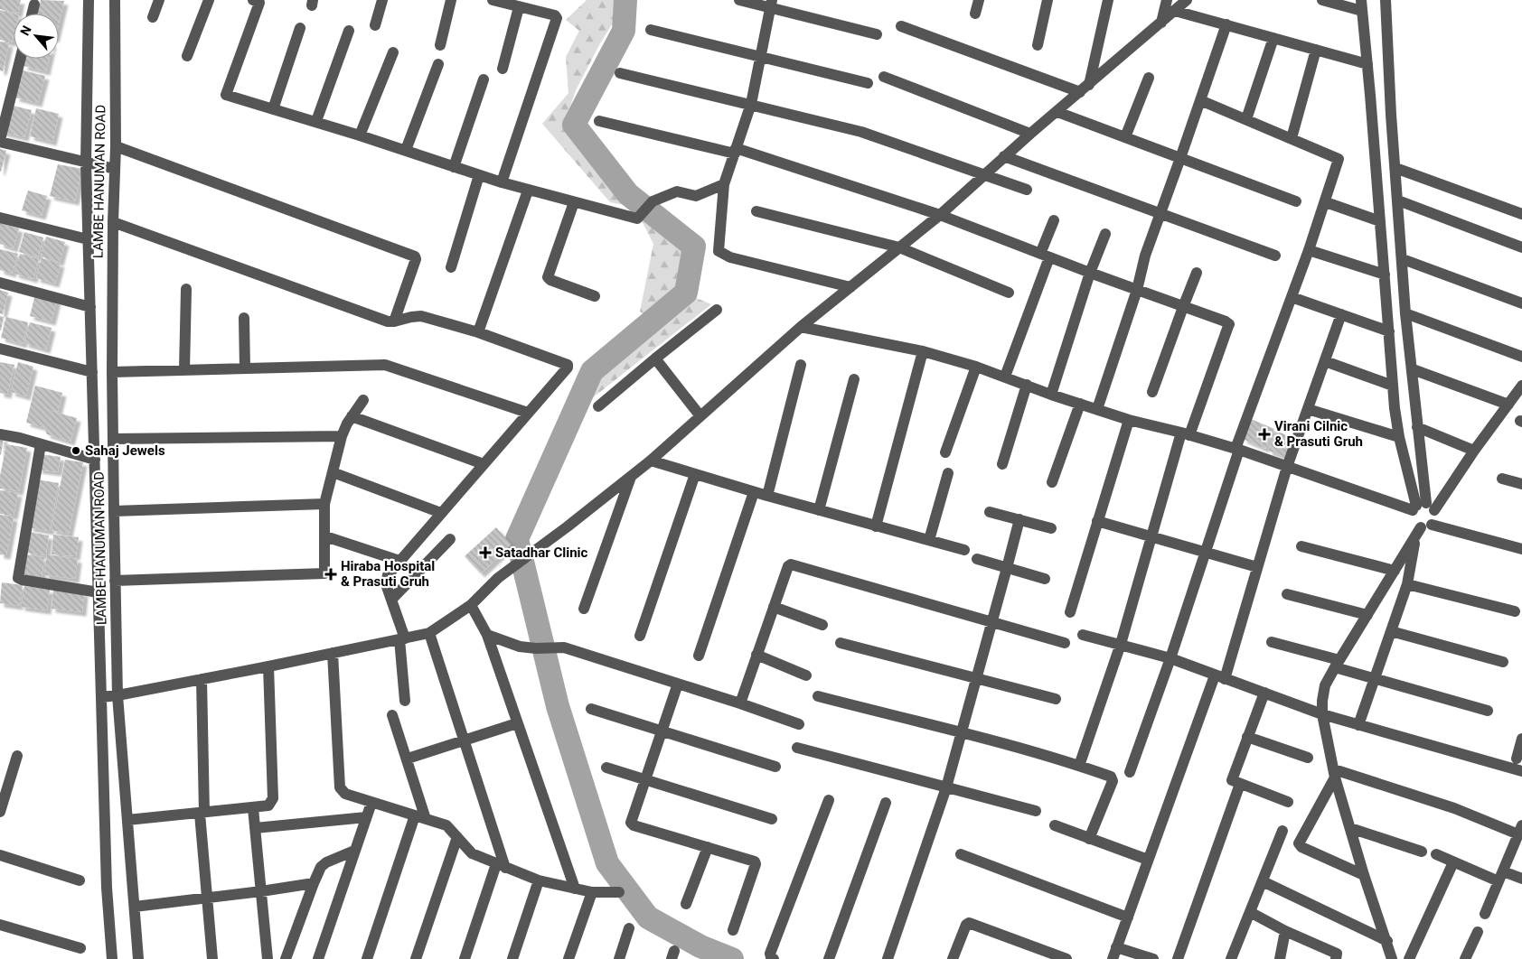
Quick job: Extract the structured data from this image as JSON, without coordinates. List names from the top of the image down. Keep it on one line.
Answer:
{"streets":{"street":["LAMBE HANUMAN ROAD"]},"places":{"health":["Virani Cilnic & Prasuti Gruh","Satadhar Clinic","Hiraba Hospital & Prasuti Gruh"],"other":["Sahaj Jewels"]},"north":"top left"}
